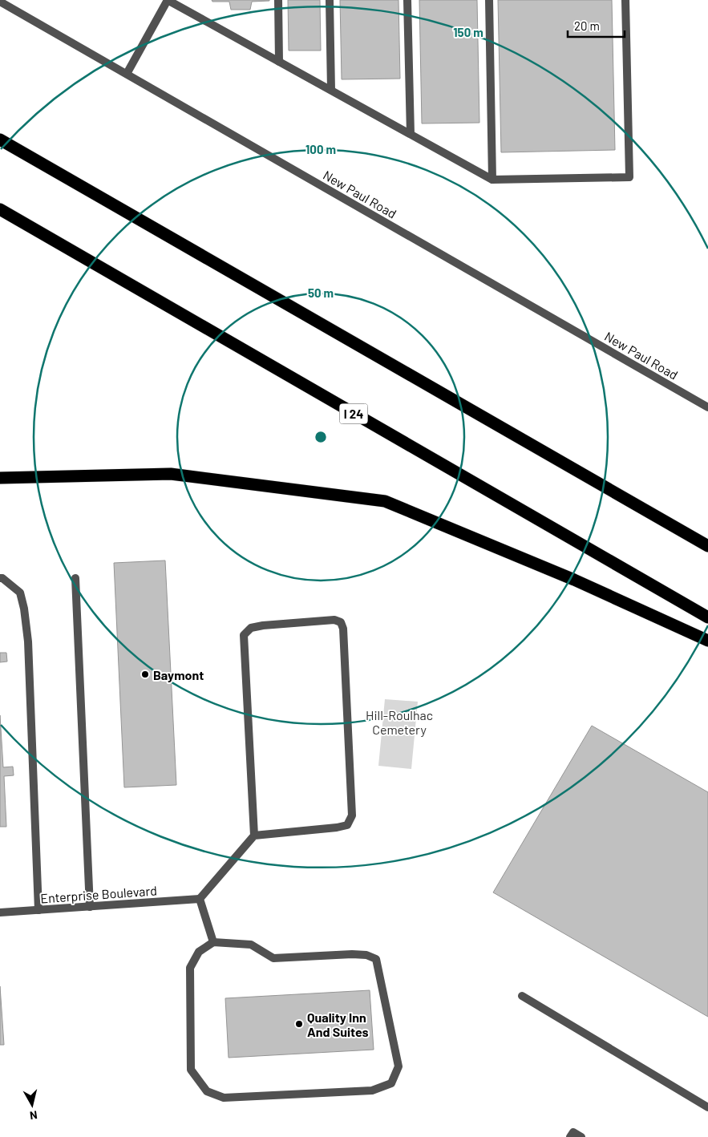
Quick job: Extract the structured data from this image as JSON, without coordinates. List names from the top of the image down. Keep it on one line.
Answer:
{"streets":{"highway":["I 24"],"street":["New Paul Road","Enterprise Boulevard"]},"parks":["Hill-Roulhac Cemetery"],"places":["Baymont","Quality Inn And Suites"],"scale_bar":"20 m","north":"bottom","rings":["150 m","100 m","50 m"]}
